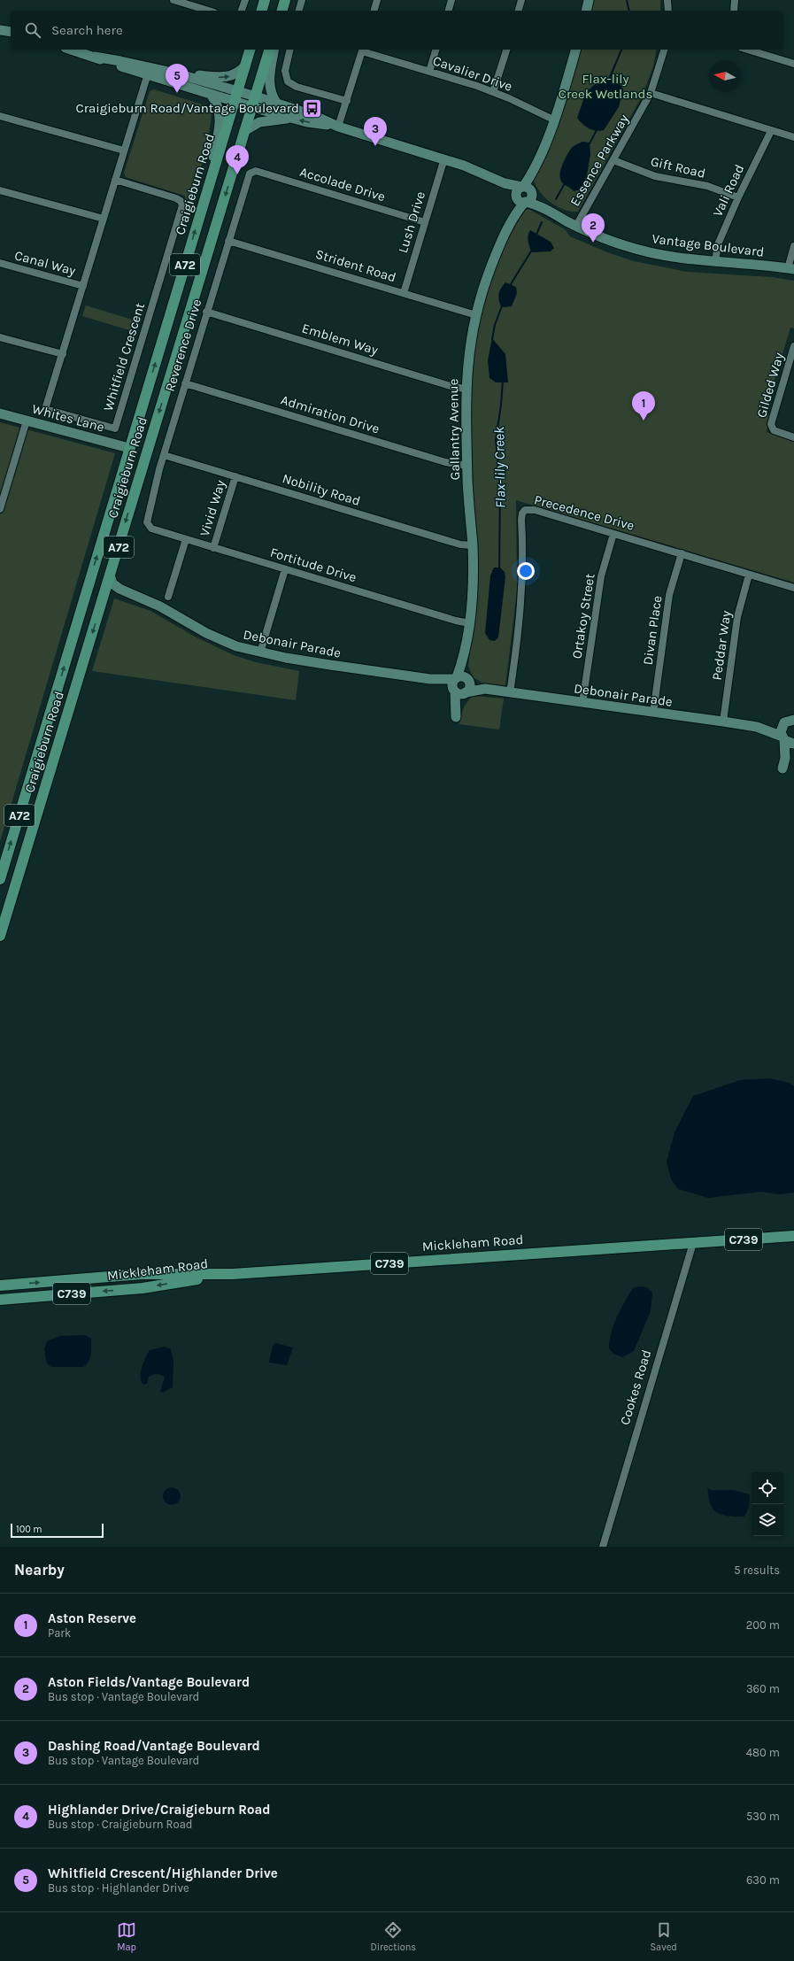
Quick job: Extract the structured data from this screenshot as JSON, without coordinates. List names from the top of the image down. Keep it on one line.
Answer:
{"streets":{"main road":["Craigieburn Road","A72","C739","Mickleham Road"],"street":["Cavalier Drive","Essence Parkway","Gift Road","Accolade Drive","Vali Road","Lush Drive","Vantage Boulevard","Canal Way","Strident Road","Emblem Way","Reverence Drive","Whitfield Crescent","Gilded Way","Admiration Drive","Whites Lane","Gallantry Avenue","Nobility Road","Vivid Way","Precedence Drive","Fortitude Drive","Ortakoy Street","Divan Place","Debonair Parade","Peddar Way","Cookes Road"]},"crossings":[["Essence Parkway","Gift Road"],["Essence Parkway","Vantage Boulevard"],["Gift Road","Vali Road"],["Craigieburn Road","Vantage Boulevard"],["Craigieburn Road","Whites Lane"],["Accolade Drive","Lush Drive"],["Accolade Drive","Reverence Drive"],["Vali Road","Vantage Boulevard"],["Lush Drive","Vantage Boulevard"],["Lush Drive","Strident Road"],["Vantage Boulevard","Whitfield Crescent"],["Vantage Boulevard","Gallantry Avenue"],["Canal Way","Whitfield Crescent"],["Strident Road","Reverence Drive"],["Strident Road","Gallantry Avenue"],["Emblem Way","Reverence Drive"],["Emblem Way","Gallantry Avenue"],["Reverence Drive","Admiration Drive"],["Reverence Drive","Nobility Road"],["Reverence Drive","Fortitude Drive"],["Admiration Drive","Gallantry Avenue"],["Gallantry Avenue","Nobility Road"],["Gallantry Avenue","Fortitude Drive"],["Gallantry Avenue","Debonair Parade"],["Nobility Road","Vivid Way"],["Vivid Way","Fortitude Drive"],["Precedence Drive","Ortakoy Street"],["Precedence Drive","Divan Place"],["Precedence Drive","Debonair Parade"],["Precedence Drive","Peddar Way"],["Ortakoy Street","Debonair Parade"],["Divan Place","Debonair Parade"],["Debonair Parade","Peddar Way"],["Mickleham Road","Cookes Road"]],"water":["Flax-lily Creek"],"parks":["Flax-lily Creek Wetlands"],"places":{"bus stop":["Craigieburn Road/Vantage Boulevard"]},"scale_bar":"100 m","north":"left","page":{"search":"Search here","pins":["5","3","4","2","1"],"scale":"100 m","heading":["Nearby","5 results"],"list":[{"mark":"1","name":"Aston Reserve","note":"Park","value":"200 m"},{"mark":"2","name":"Aston Fields/Vantage Boulevard","note":"Bus stop · Vantage Boulevard","value":"360 m"},{"mark":"3","name":"Dashing Road/Vantage Boulevard","note":"Bus stop · Vantage Boulevard","value":"480 m"},{"mark":"4","name":"Highlander Drive/Craigieburn Road","note":"Bus stop · Craigieburn Road","value":"530 m"},{"mark":"5","name":"Whitfield Crescent/Highlander Drive","note":"Bus stop · Highlander Drive","value":"630 m"}],"nav":["Map","Directions","Saved"]}}
